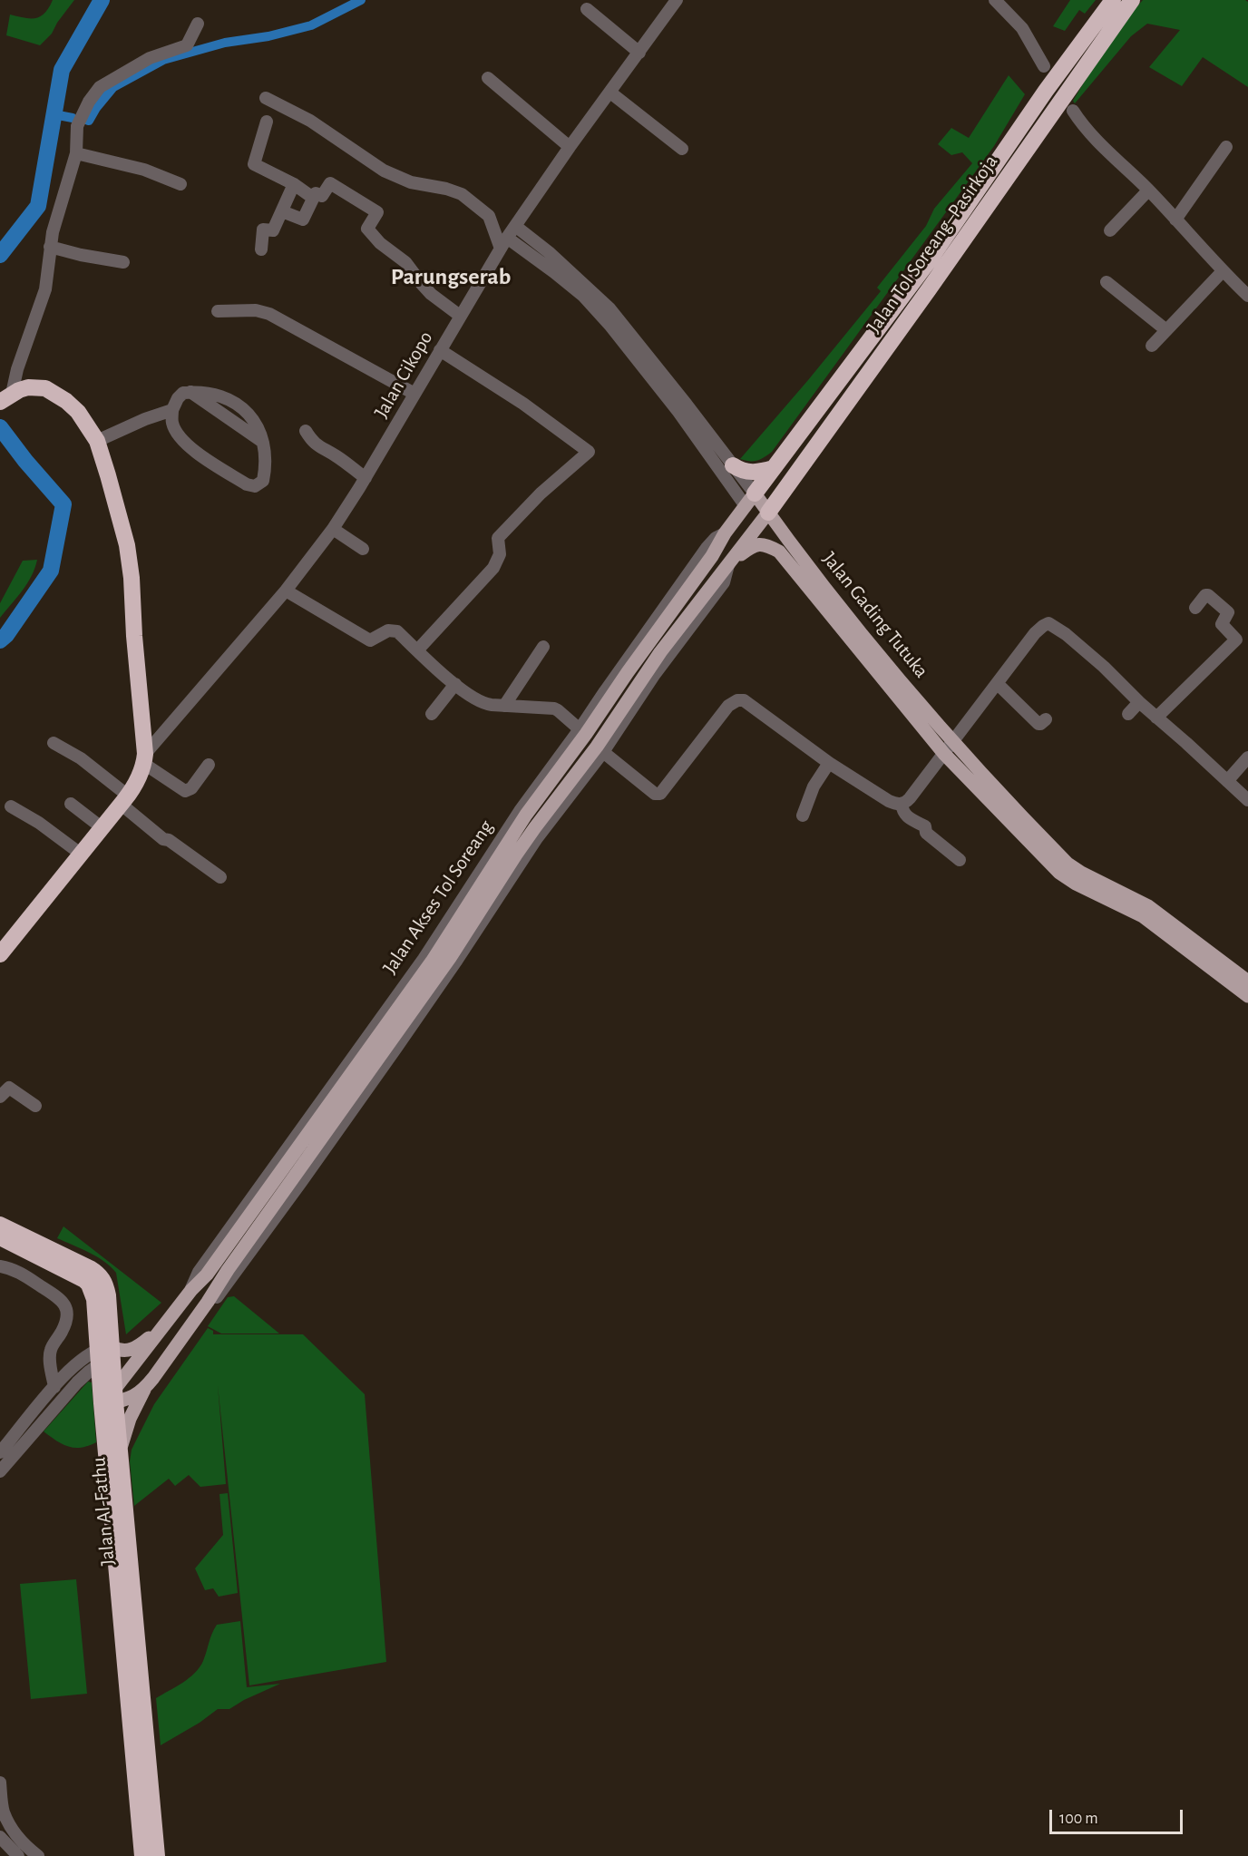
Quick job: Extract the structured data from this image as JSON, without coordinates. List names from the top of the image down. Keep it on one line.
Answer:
{"streets":{"highway":["Jalan Tol Soreang–Pasirkoja","Jalan Al-Fathu"],"main road":["Jalan Gading Tutuka","Jalan Akses Tol Soreang"],"street":["Jalan Cikopo"]},"crossings":[["Jalan Tol Soreang–Pasirkoja","Jalan Gading Tutuka"],["Jalan Tol Soreang–Pasirkoja","Jalan Akses Tol Soreang"],["Jalan Cikopo","Jalan Gading Tutuka"],["Jalan Gading Tutuka","Jalan Akses Tol Soreang"],["Jalan Akses Tol Soreang","Jalan Al-Fathu"]],"districts":["Parungserab"],"scale_bar":"100 m"}
